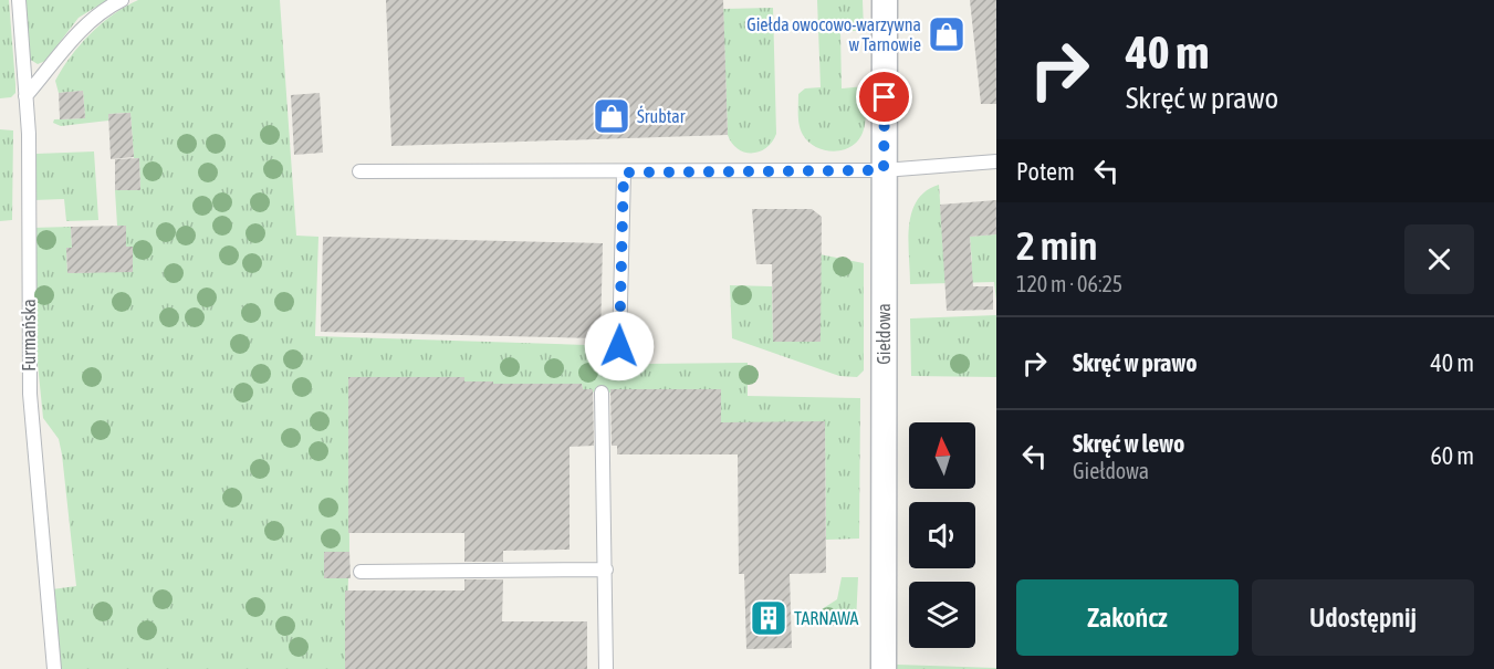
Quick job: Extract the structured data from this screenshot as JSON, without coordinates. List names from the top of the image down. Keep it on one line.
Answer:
{"streets":{"street":["Giełdowa"],"lane":["Furmańska"]},"places":{"shop":["Giełda owocowo-warzywna w Tarnowie","Śrubtar"],"building":["TARNAWA"]},"north":"top","page":{"turn":["40 m","Skręć w prawo"],"then":"Potem","heading":["2 min","120 m · 06:25"],"list":[{"name":"Skręć w prawo","value":"40 m"},{"name":"Skręć w lewo","note":"Giełdowa","value":"60 m"}],"buttons":["Zakończ","Udostępnij"]}}
